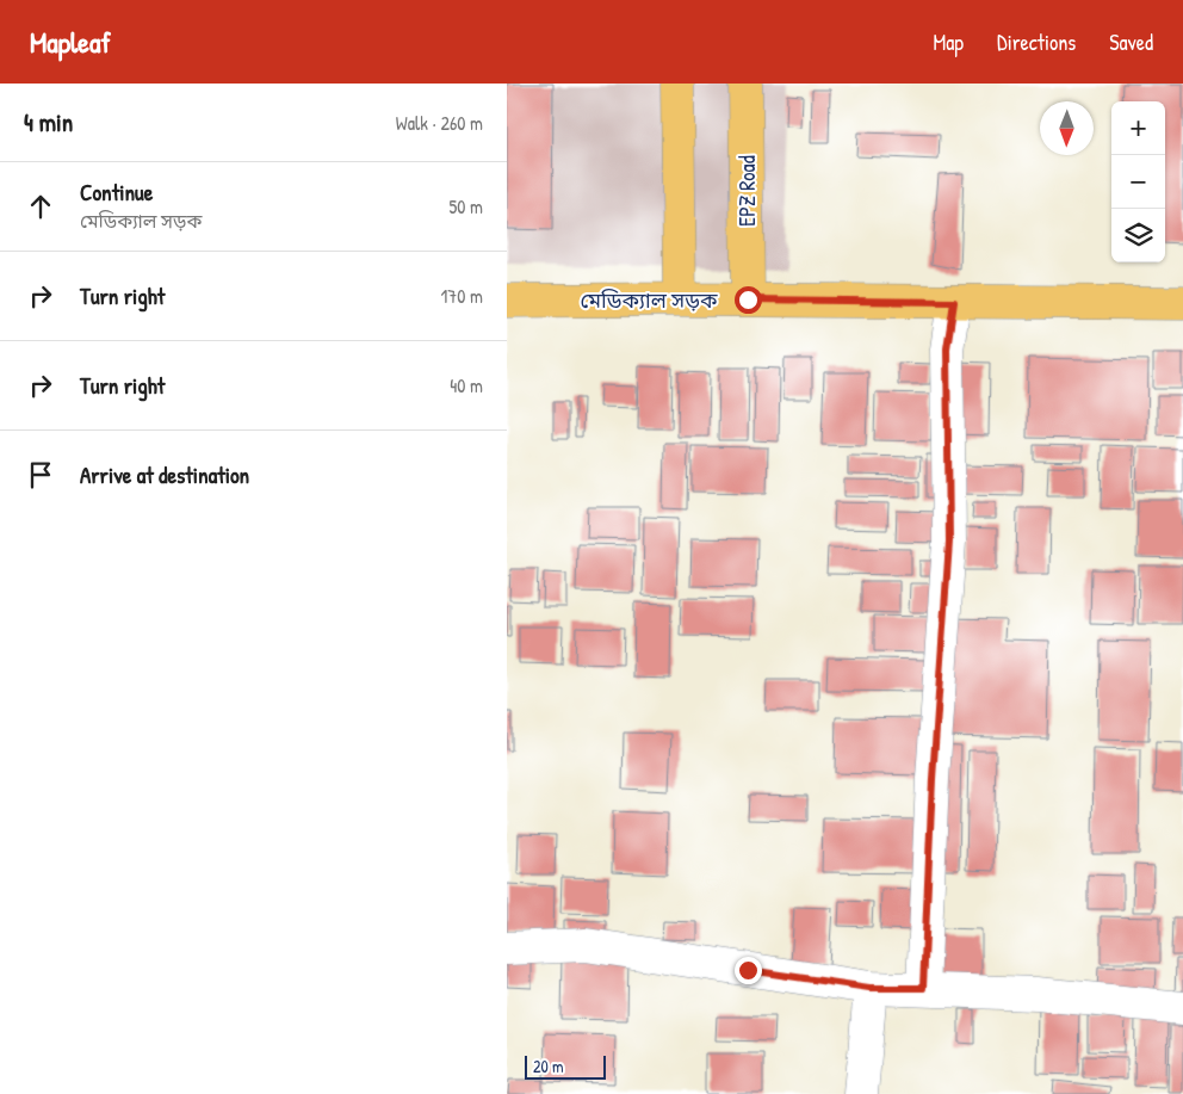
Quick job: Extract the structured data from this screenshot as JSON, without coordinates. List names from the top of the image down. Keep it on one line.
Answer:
{"streets":{"main road":["EPZ Road","মেডিক্যাল সড়ক"]},"crossings":[["EPZ Road","মেডিক্যাল সড়ক"]],"scale_bar":"20 m","north":"bottom","page":{"header":"Mapleaf","nav":["Map","Directions","Saved"],"heading":["4 min","Walk · 260 m"],"map_buttons":["+","−"],"list":[["Continue","মেডিক্যাল সড়ক","50 m"],["Turn right","170 m"],["Turn right","40 m"],"Arrive at destination"],"scale":"20 m"}}
